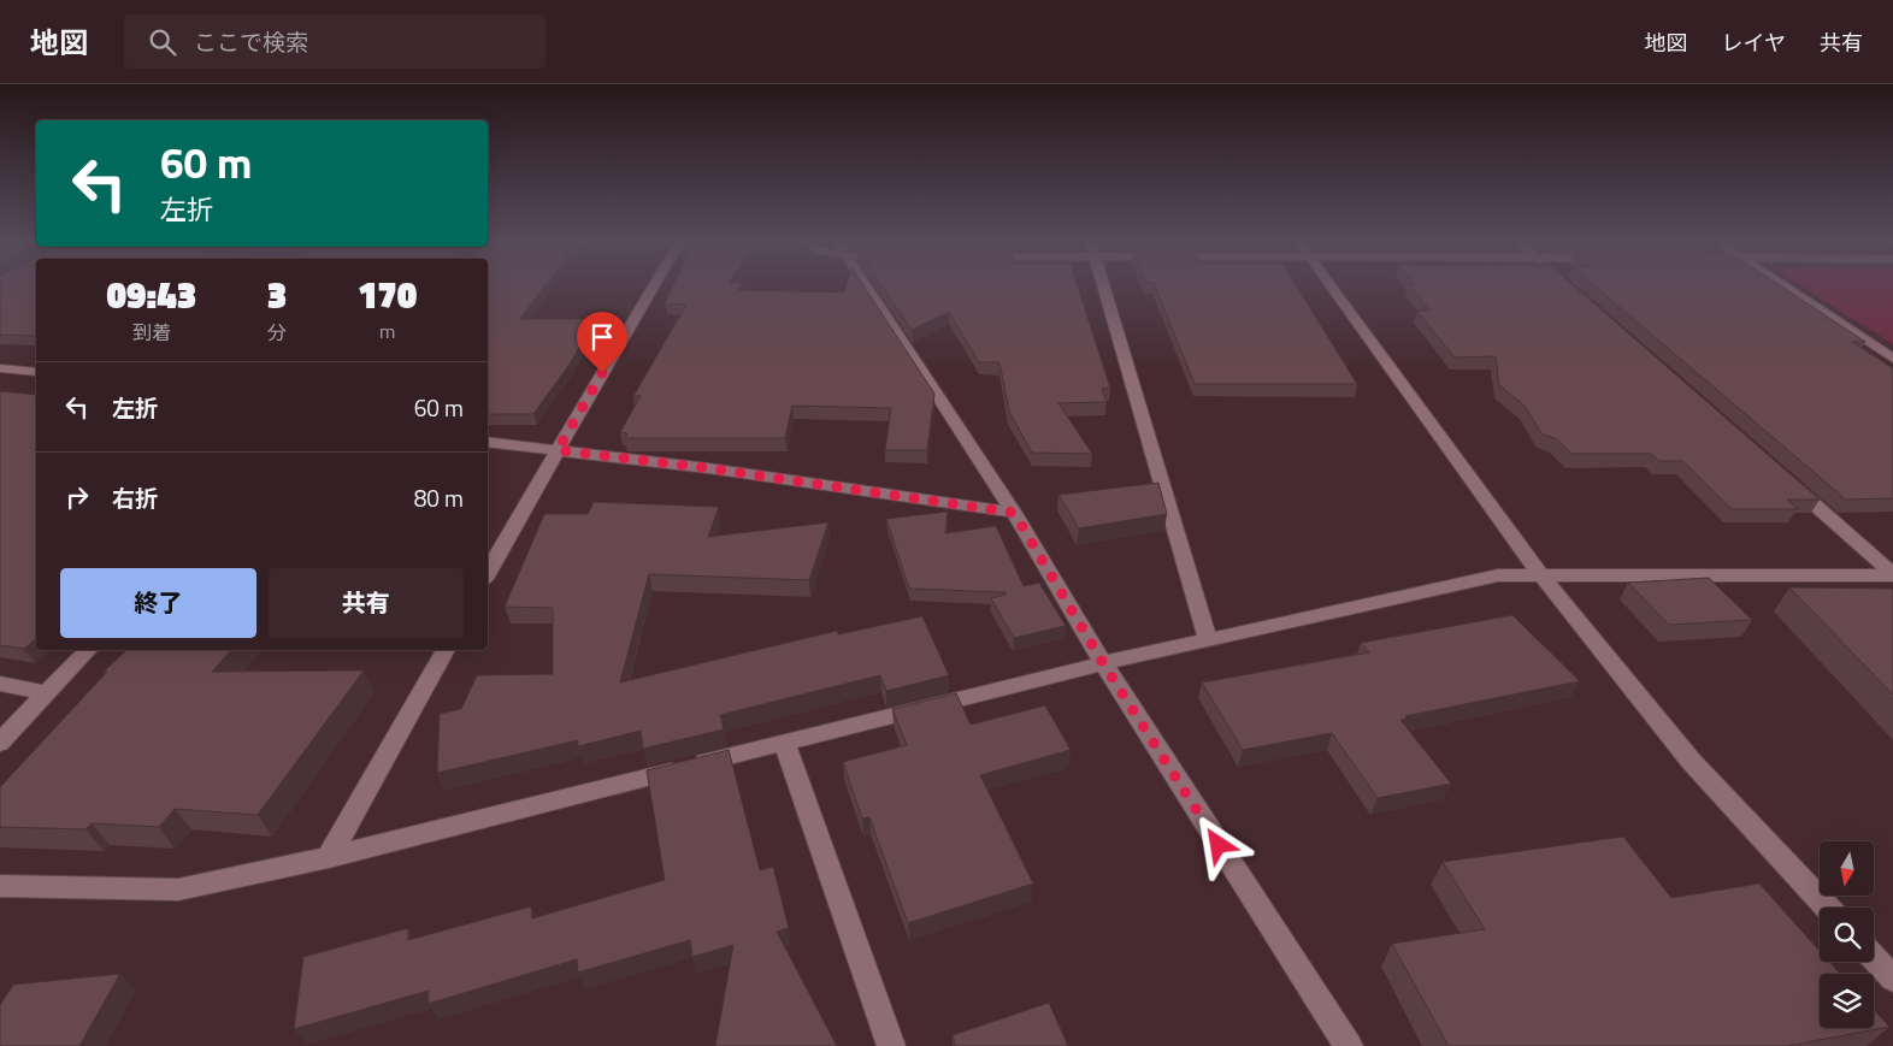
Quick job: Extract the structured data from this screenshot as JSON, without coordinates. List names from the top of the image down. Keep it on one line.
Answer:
{"north":"bottom","page":{"header":"地図","search":"ここで検索","nav":["地図","レイヤ","共有"],"turn":["60 m","左折"],"eta":["09:43","到着","3","分","170","m"],"list":[{"name":"左折","value":"60 m"},{"name":"右折","value":"80 m"}],"buttons":["終了","共有"]}}
